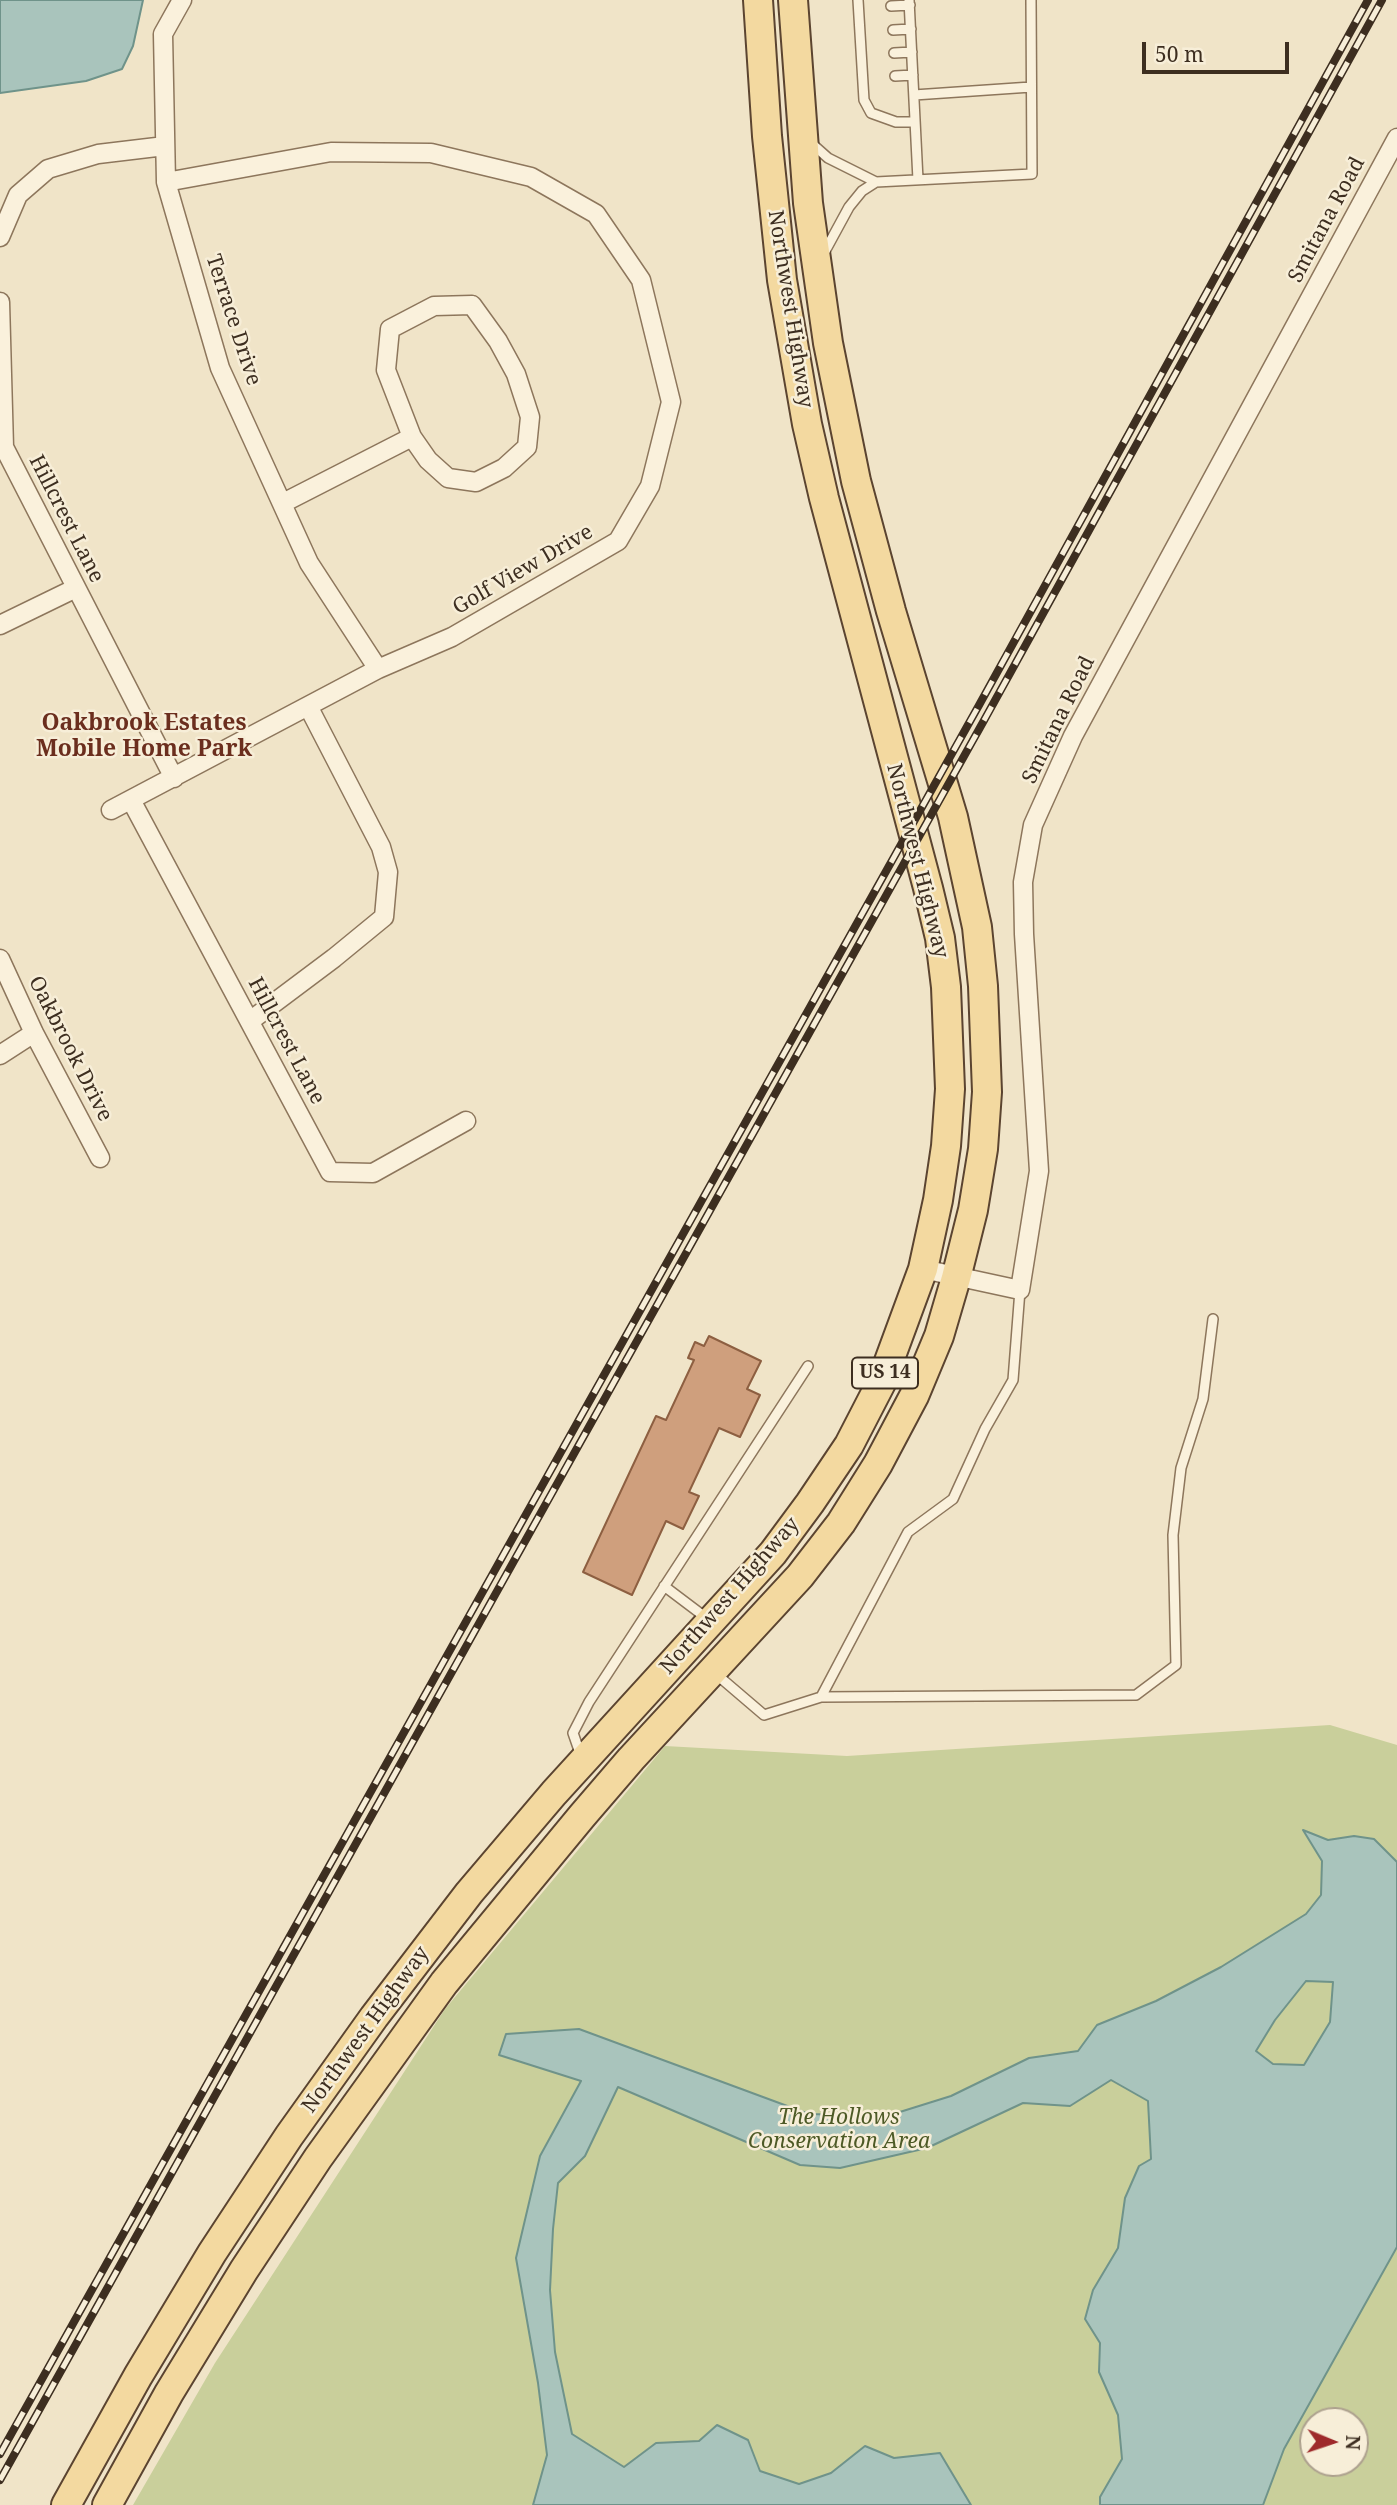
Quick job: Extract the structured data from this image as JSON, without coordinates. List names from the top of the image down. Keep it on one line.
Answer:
{"streets":{"main road":["Northwest Highway","US 14"],"street":["Smitana Road","Terrace Drive","Hillcrest Lane","Golf View Drive","Oakbrook Drive"]},"crossings":[["Terrace Drive","Golf View Drive"],["Hillcrest Lane","Golf View Drive"]],"districts":["Oakbrook Estates Mobile Home Park"],"parks":["The Hollows Conservation Area"],"scale_bar":"50 m","north":"right"}
